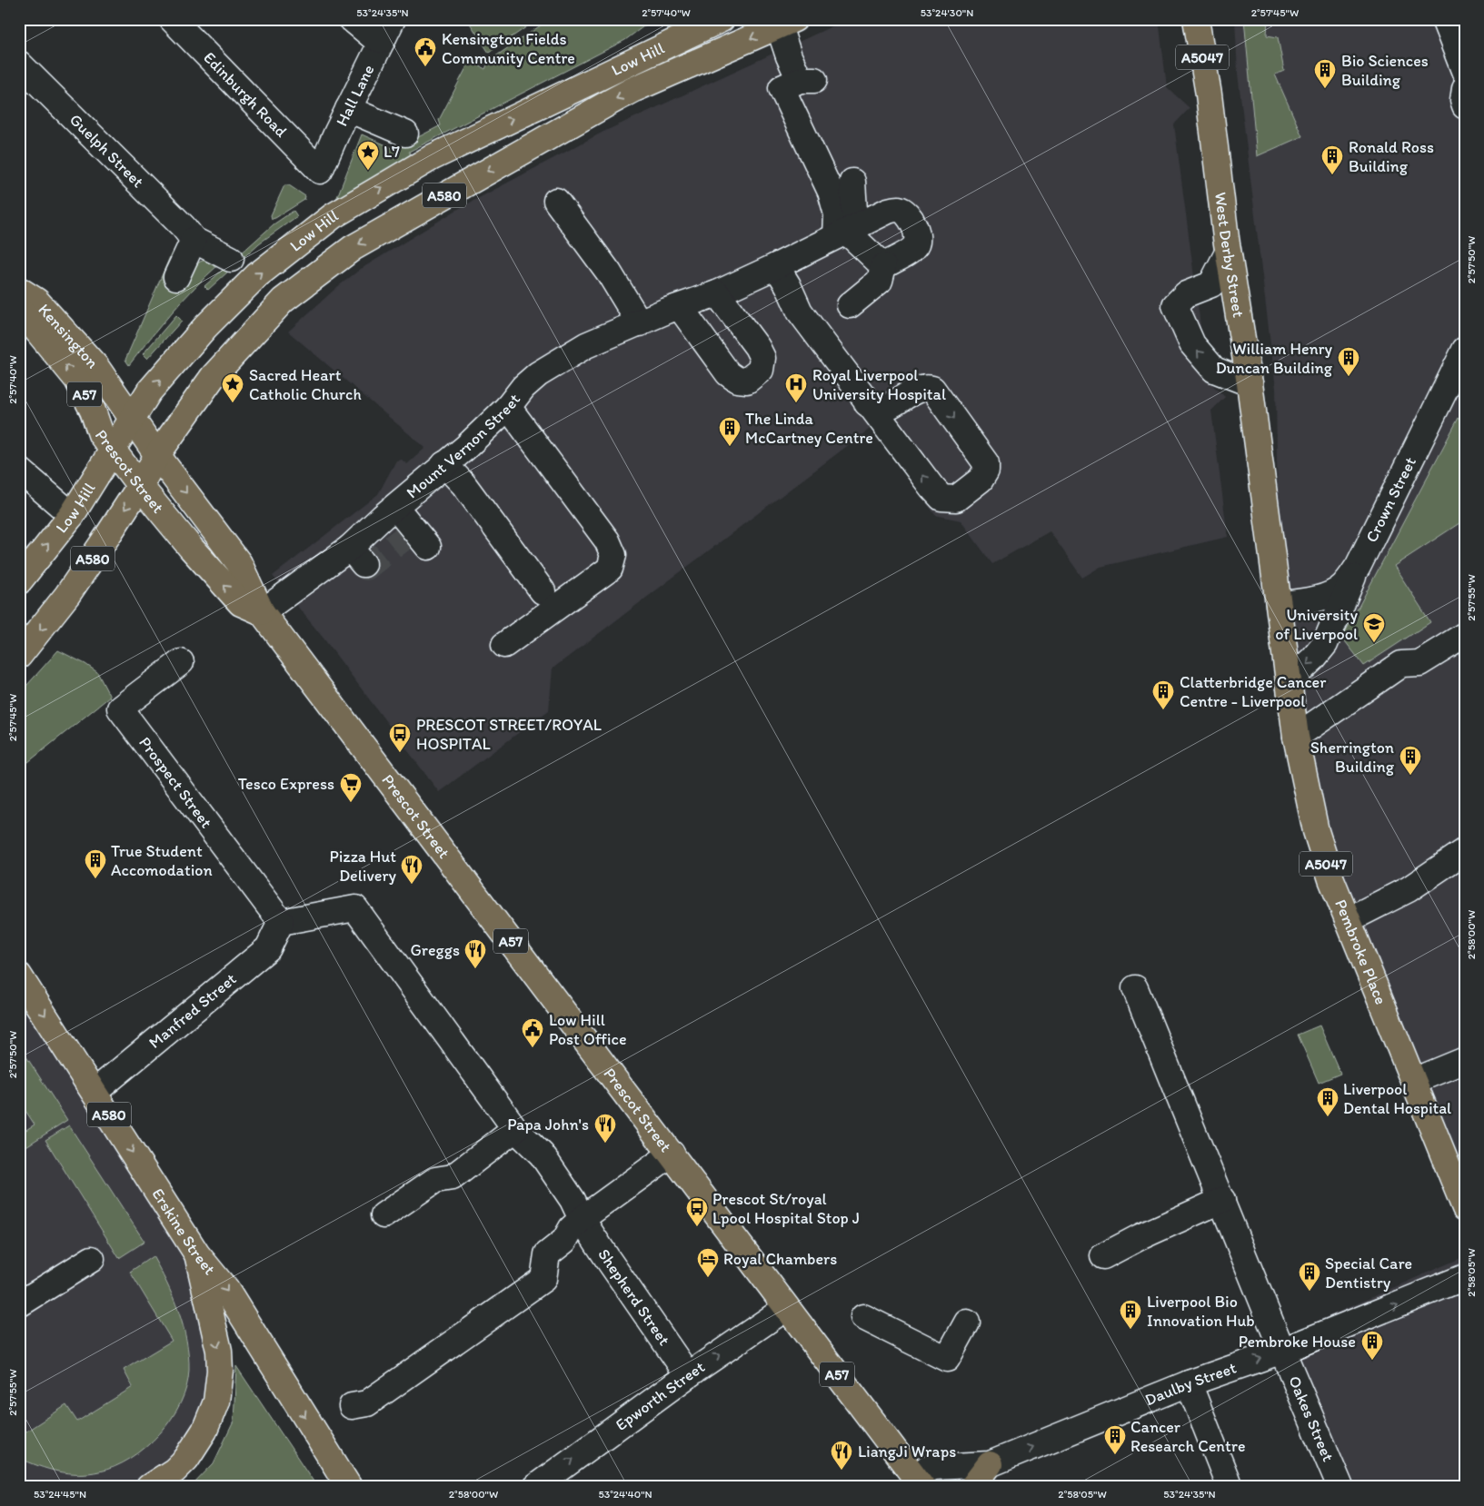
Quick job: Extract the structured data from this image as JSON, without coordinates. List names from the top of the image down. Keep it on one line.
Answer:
{"streets":{"main road":["A5047","Low Hill","A580","West Derby Street","Kensington","A57","Prescot Street","Pembroke Place","Erskine Street"],"street":["Edinburgh Road","Hall Lane","Guelph Street","Mount Vernon Street","Crown Street","Prospect Street","Manfred Street","Shepherd Street","Daulby Street","Epworth Street","Oakes Street"]},"crossings":[["Low Hill","A580"],["Low Hill","Kensington"],["Low Hill","Prescot Street"],["Edinburgh Road","Hall Lane"],["A580","Kensington"],["A580","Prescot Street"],["A580","Erskine Street"],["West Derby Street","Crown Street"],["West Derby Street","Pembroke Place"],["Kensington","Prescot Street"],["Mount Vernon Street","Prescot Street"],["Prescot Street","Daulby Street"],["Prescot Street","Epworth Street"],["Crown Street","Pembroke Place"],["Prospect Street","Manfred Street"],["Prospect Street","Shepherd Street"],["Manfred Street","Erskine Street"],["Manfred Street","Shepherd Street"],["Shepherd Street","Epworth Street"],["Daulby Street","Oakes Street"]],"one_way":["Erskine Street","Daulby Street"],"places":{"public building":["Kensington Fields Community Centre","Low Hill Post Office"],"building":["Bio Sciences Building","Ronald Ross Building","William Henry Duncan Building","The Linda McCartney Centre","Clatterbridge Cancer Centre - Liverpool","Sherrington Building","True Student Accomodation","Liverpool Dental Hospital","Special Care Dentistry","Liverpool Bio Innovation Hub","Pembroke House","Cancer Research Centre"],"place":["L7","Sacred Heart Catholic Church"],"hospital":["Royal Liverpool University Hospital"],"school or university":["University of Liverpool"],"bus stop":["PRESCOT STREET/ROYAL HOSPITAL","Prescot St/royal Lpool Hospital Stop J"],"supermarket":["Tesco Express"],"restaurant":["Pizza Hut Delivery","Greggs","Papa John's","LiangJi Wraps"],"hotel":["Royal Chambers"]},"coordinates":["53°24'35\"N","2°57'40\"W","53°24'30\"N","2°57'45\"W","2°57'50\"W","2°57'55\"W","2°58'00\"W","2°58'05\"W","53°24'45\"N","53°24'40\"N"]}
